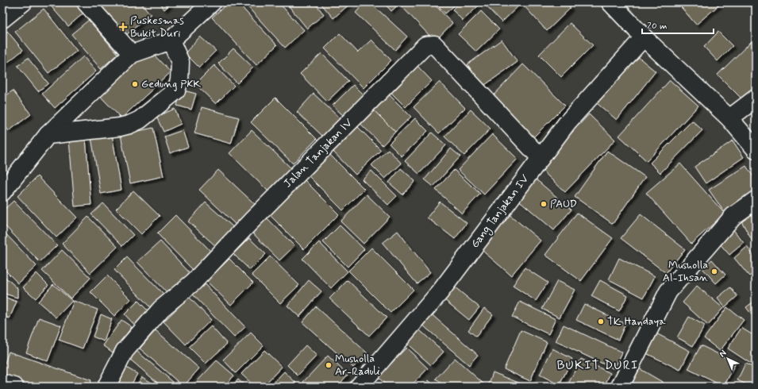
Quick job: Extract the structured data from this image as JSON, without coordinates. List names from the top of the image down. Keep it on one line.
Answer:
{"streets":{"street":["Jalan Tanjakan IV","Gang Tanjakan IV"]},"crossings":[["Jalan Tanjakan IV","Gang Tanjakan IV"]],"districts":["BUKIT DURI"],"places":{"health":["Puskesmas Bukit Duri"],"other":["Gedung PKK","PAUD","Musholla Al-Ihsan","TK Handaya","Musholla Ar-Raduli"]},"scale_bar":"20 m","north":"top left"}
